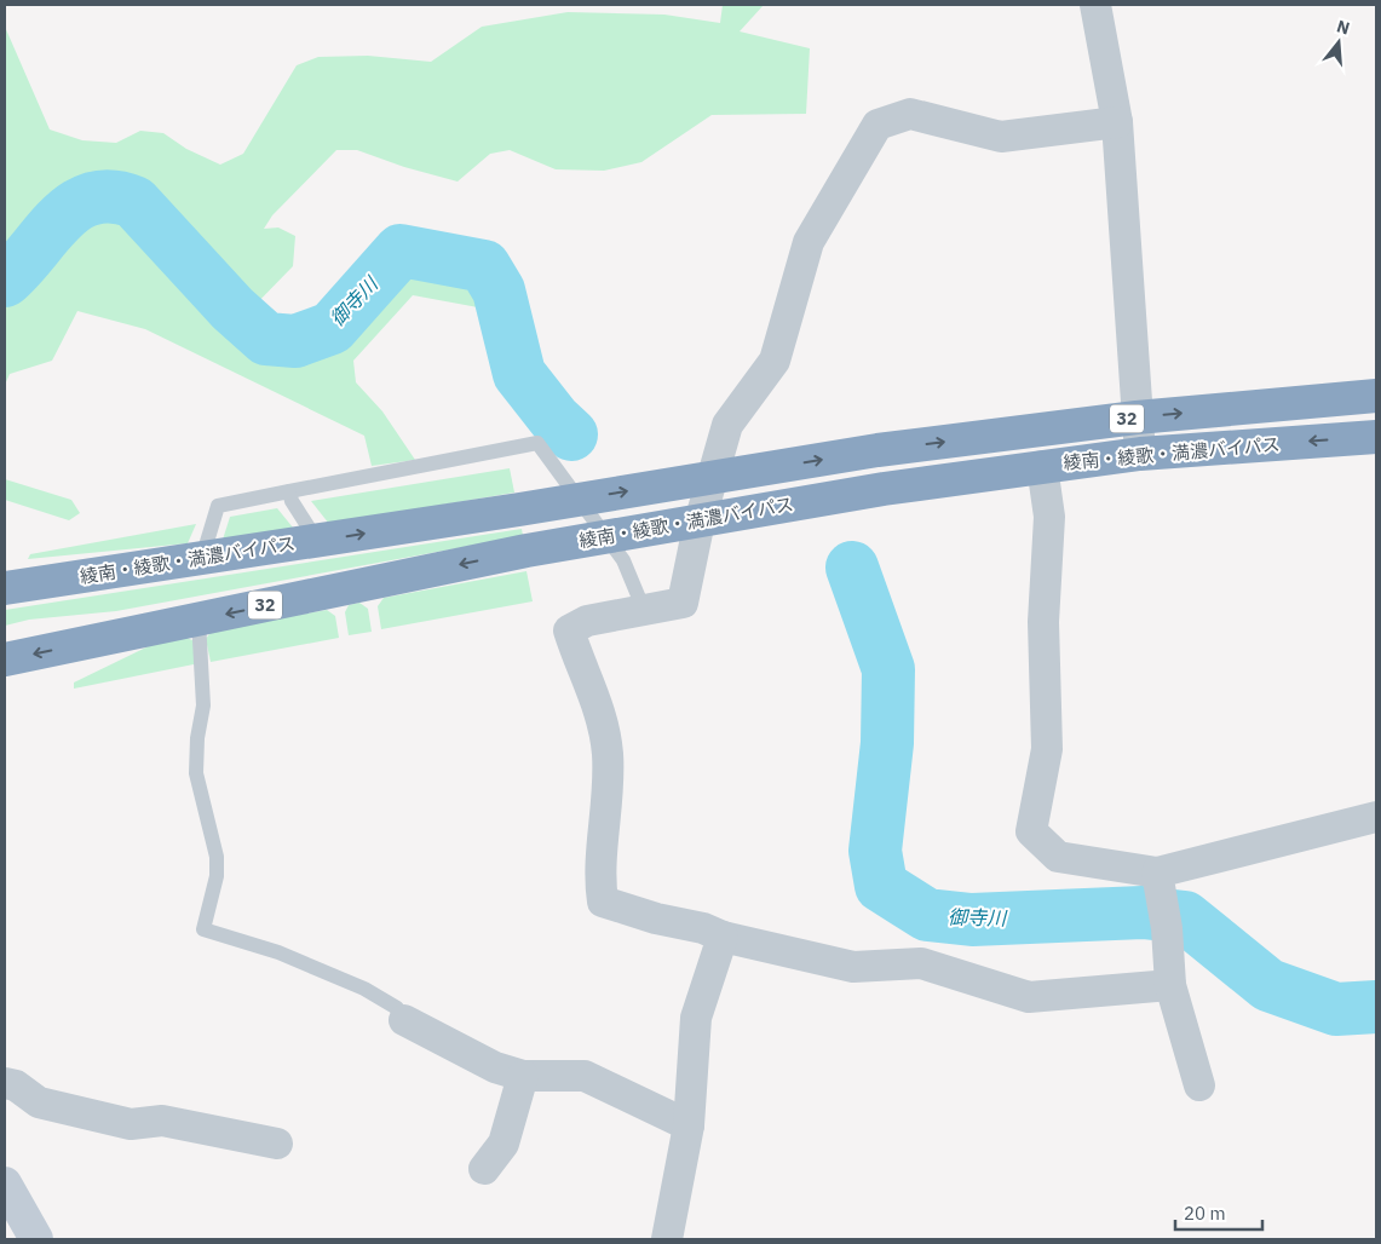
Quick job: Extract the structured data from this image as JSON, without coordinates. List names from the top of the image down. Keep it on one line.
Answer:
{"streets":{"highway":["32","綾南・綾歌・満濃バイパス"]},"water":["御寺川"],"scale_bar":"20 m","north":"top"}
